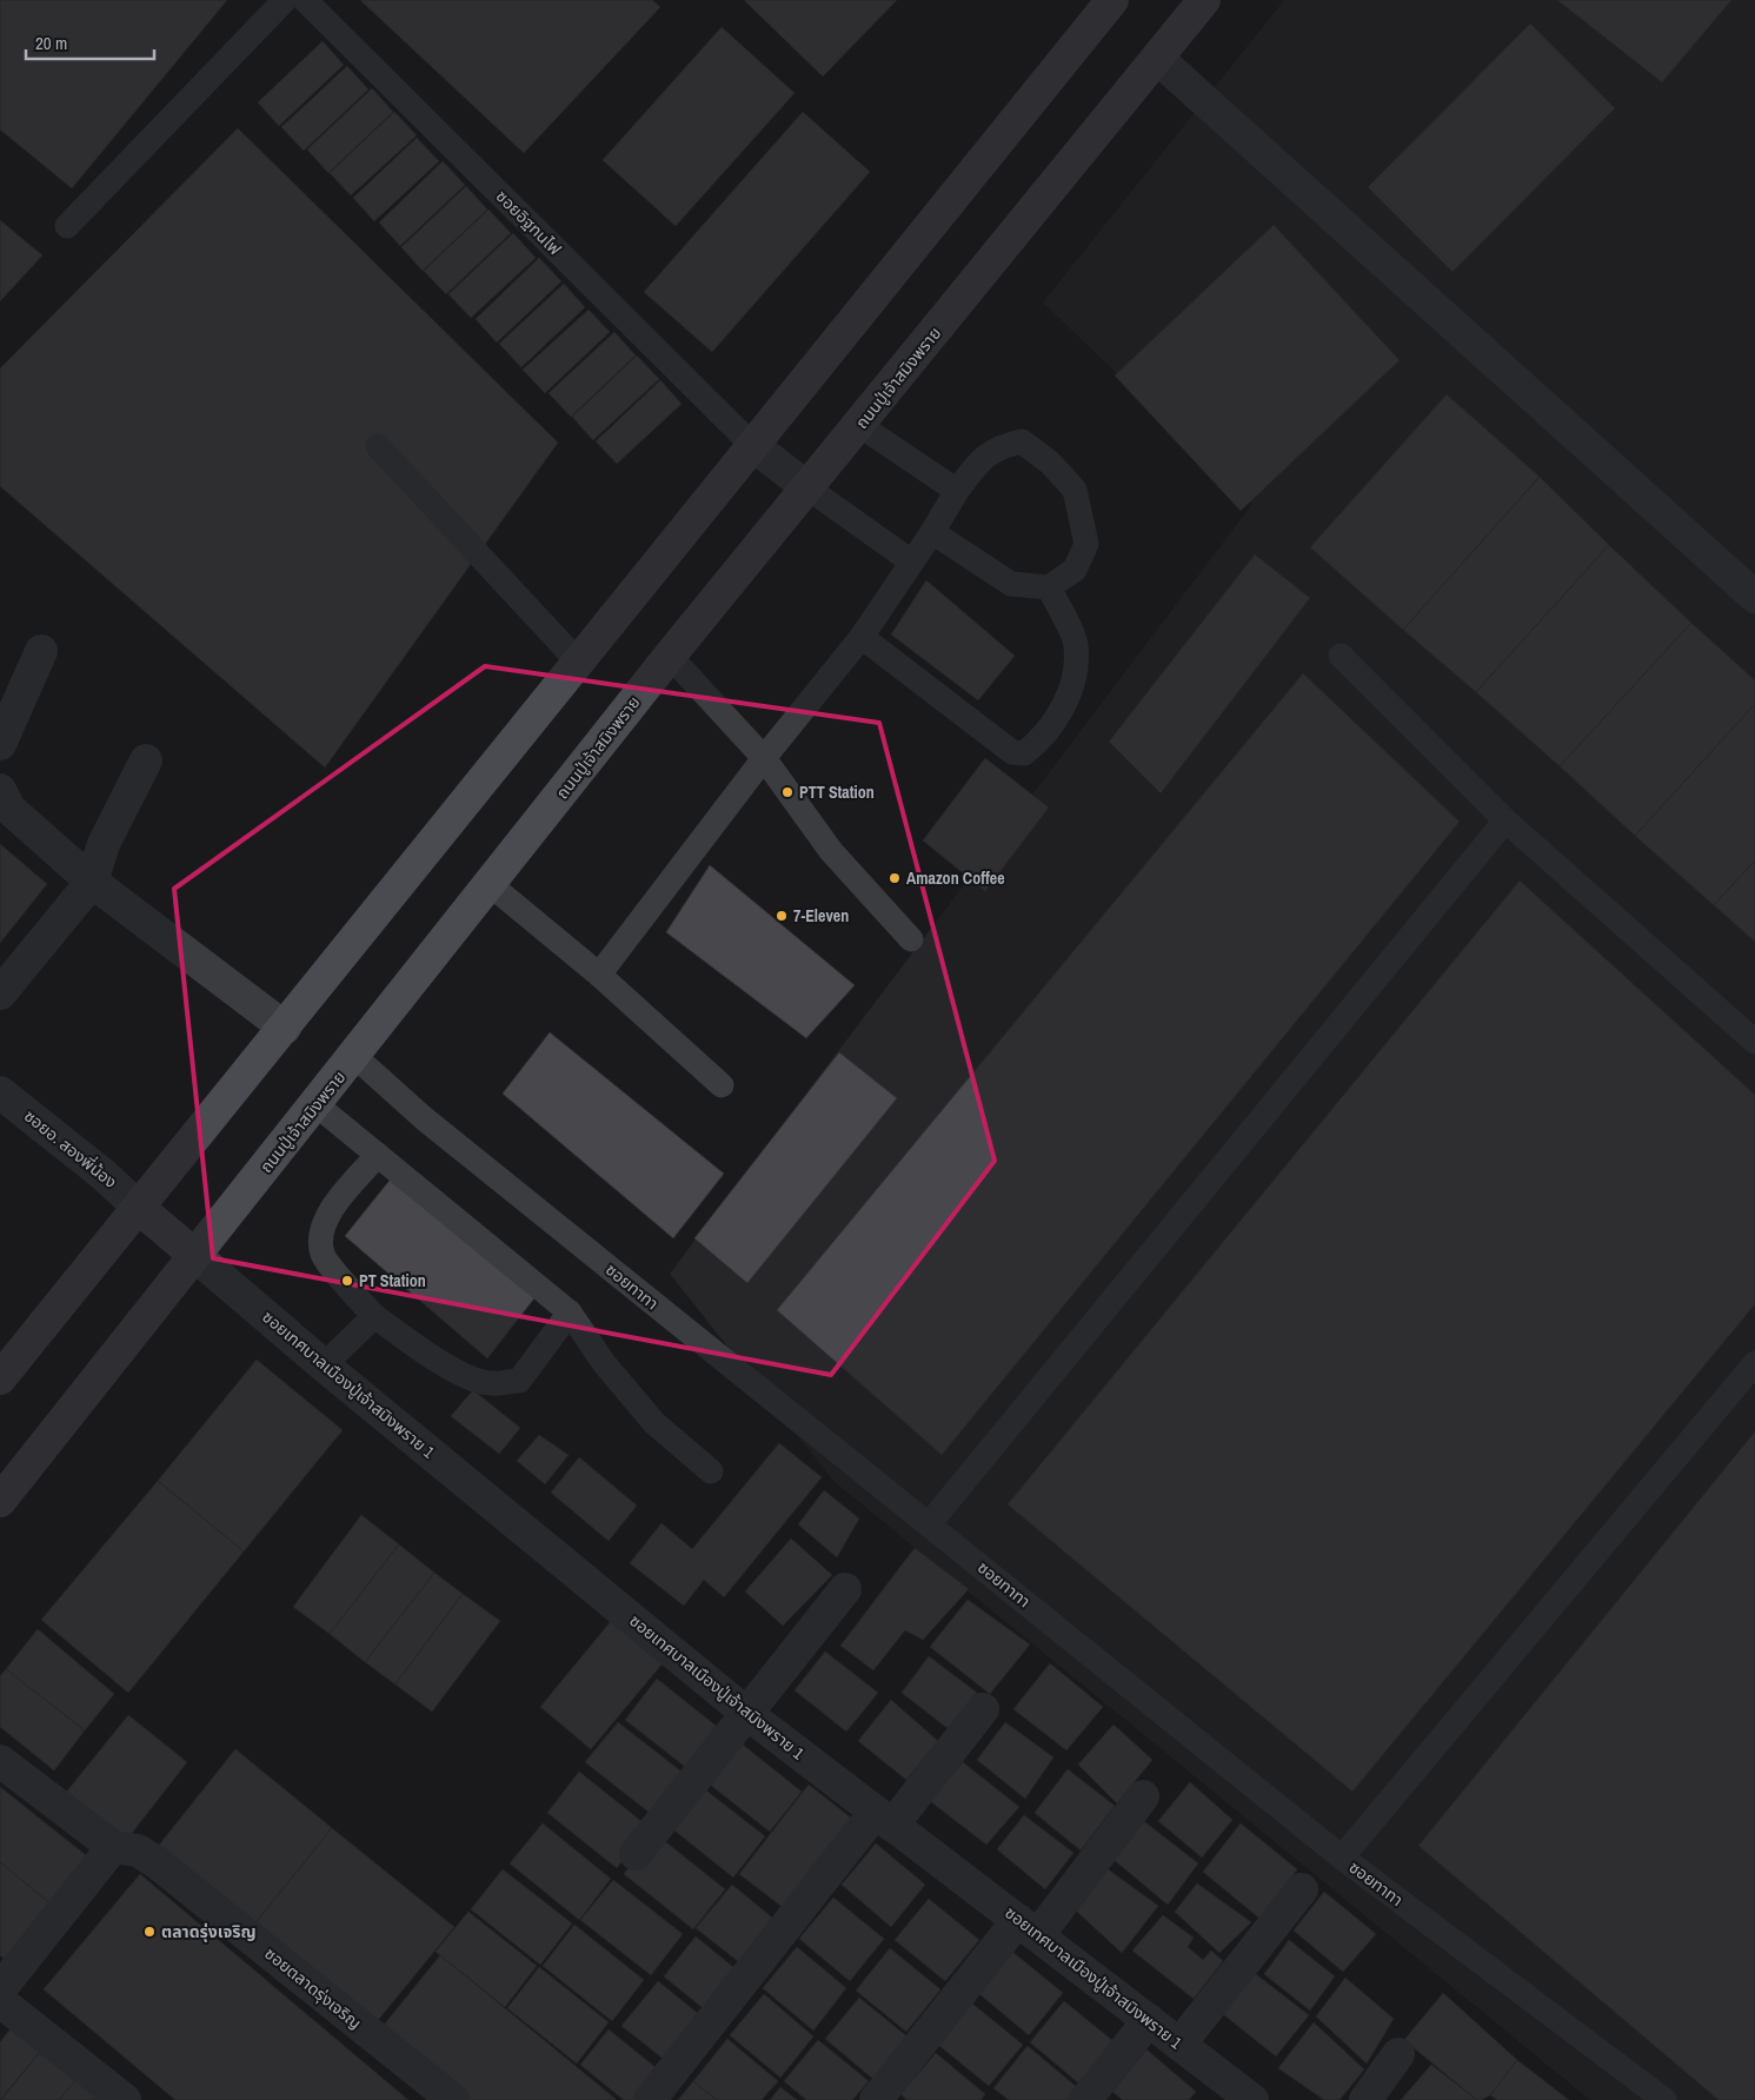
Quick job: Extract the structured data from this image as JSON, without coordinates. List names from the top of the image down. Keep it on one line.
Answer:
{"streets":{"main road":["ถนนปู่เจ้าสมิงพราย"],"street":["ซอยอ. สองพี่น้อง","ซอยเทศบาลเมืองปู่เจ้าสมิงพราย 1","ซอยตลาดรุ่งเจริญ"],"lane":["ซอยอิฐทนไฟ","ซอยทาทา"]},"crossings":[["ถนนปู่เจ้าสมิงพราย","ซอยทาทา"],["ถนนปู่เจ้าสมิงพราย","ซอยเทศบาลเมืองปู่เจ้าสมิงพราย 1"]],"places":["PTT Station","Amazon Coffee","7-Eleven","PT Station","ตลาดรุ่งเจริญ"],"scale_bar":"20 m"}
